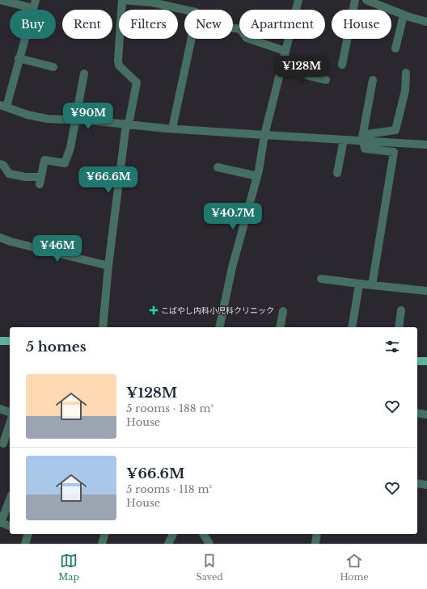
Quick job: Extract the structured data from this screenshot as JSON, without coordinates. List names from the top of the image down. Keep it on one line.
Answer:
{"places":{"health":["こばやし内科小児科クリニック"]},"page":{"chip":["Buy","Rent","Filters","New","Apartment","House"],"price":["¥128M","¥90M","¥66.6M","¥40.7M","¥46M"],"heading":"5 homes","list":[{"name":"¥128M","note":"5 rooms · 188 m² · House"},{"name":"¥66.6M","note":"5 rooms · 118 m² · House"}],"tabs":["Map","Saved","Home"]}}
